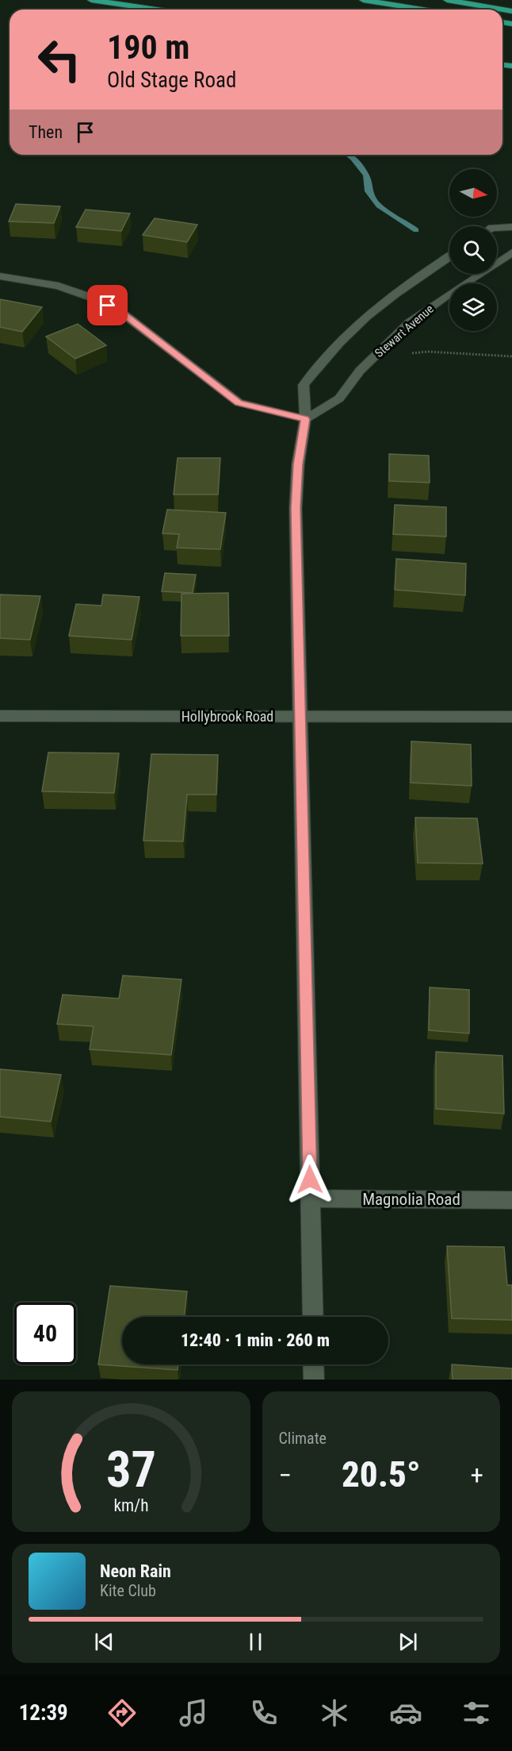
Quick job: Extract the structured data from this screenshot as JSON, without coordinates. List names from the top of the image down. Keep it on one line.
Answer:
{"streets":{"street":["Stewart Avenue","Hollybrook Road","Magnolia Road"]},"north":"right","page":{"turn":["190 m","Old Stage Road"],"then":"Then","limit":"40","trip":"12:40 · 1 min · 260 m","tile":"Climate","heat":["−","20.5°","+"],"song":["Neon Rain","Kite Club"],"tabs":"12:39","gauge":["37","km/h"]}}
